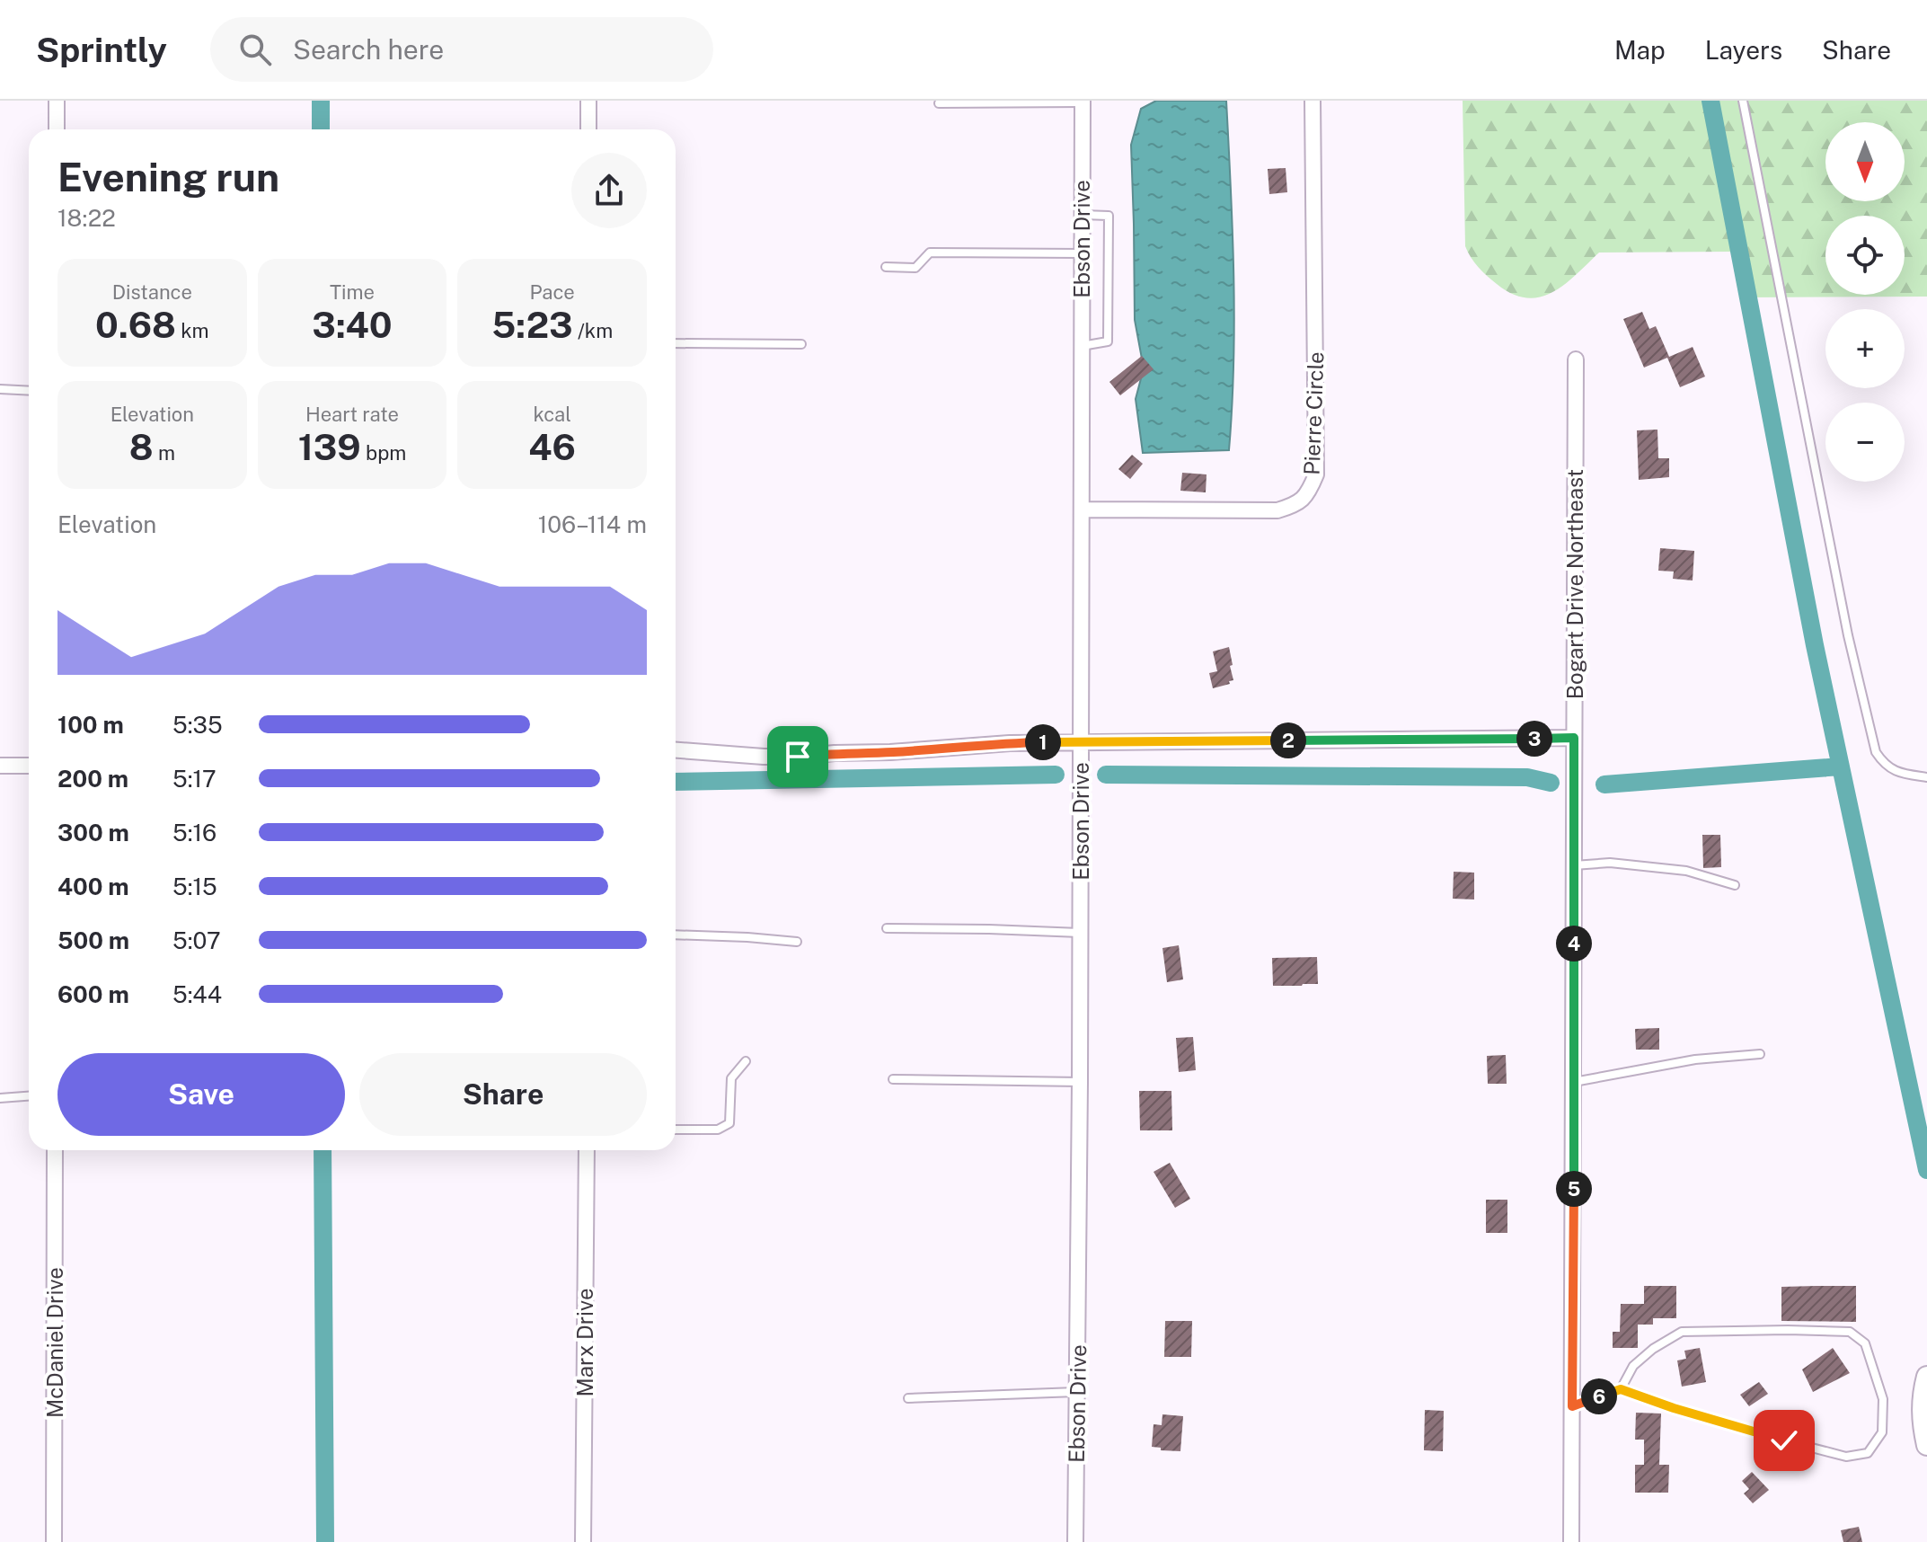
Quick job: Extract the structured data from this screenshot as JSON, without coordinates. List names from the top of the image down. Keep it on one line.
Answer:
{"streets":{"street":["Ebson Drive","Pierre Circle","Bogart Drive Northeast","McDaniel Drive","Marx Drive"]},"crossings":[["Ebson Drive","Pierre Circle"]],"north":"bottom","page":{"header":"Sprintly","search":"Search here","nav":["Map","Layers","Share"],"map_buttons":["+","−"],"heading":["Evening run","18:22"],"stats":[["Distance","0.68 km"],["Time","3:40"],["Pace","5:23 /km"],["Elevation","8 m"],["Heart rate","139 bpm"],["kcal","46"]],"chart":["Elevation","106–114 m"],"list":[{"name":"100 m","note":"5:35"},{"name":"200 m","note":"5:17"},{"name":"300 m","note":"5:16"},{"name":"400 m","note":"5:15"},{"name":"500 m","note":"5:07"},{"name":"600 m","note":"5:44"}],"pins":["3","2","1","4","5","6"],"buttons":["Save","Share"]}}
